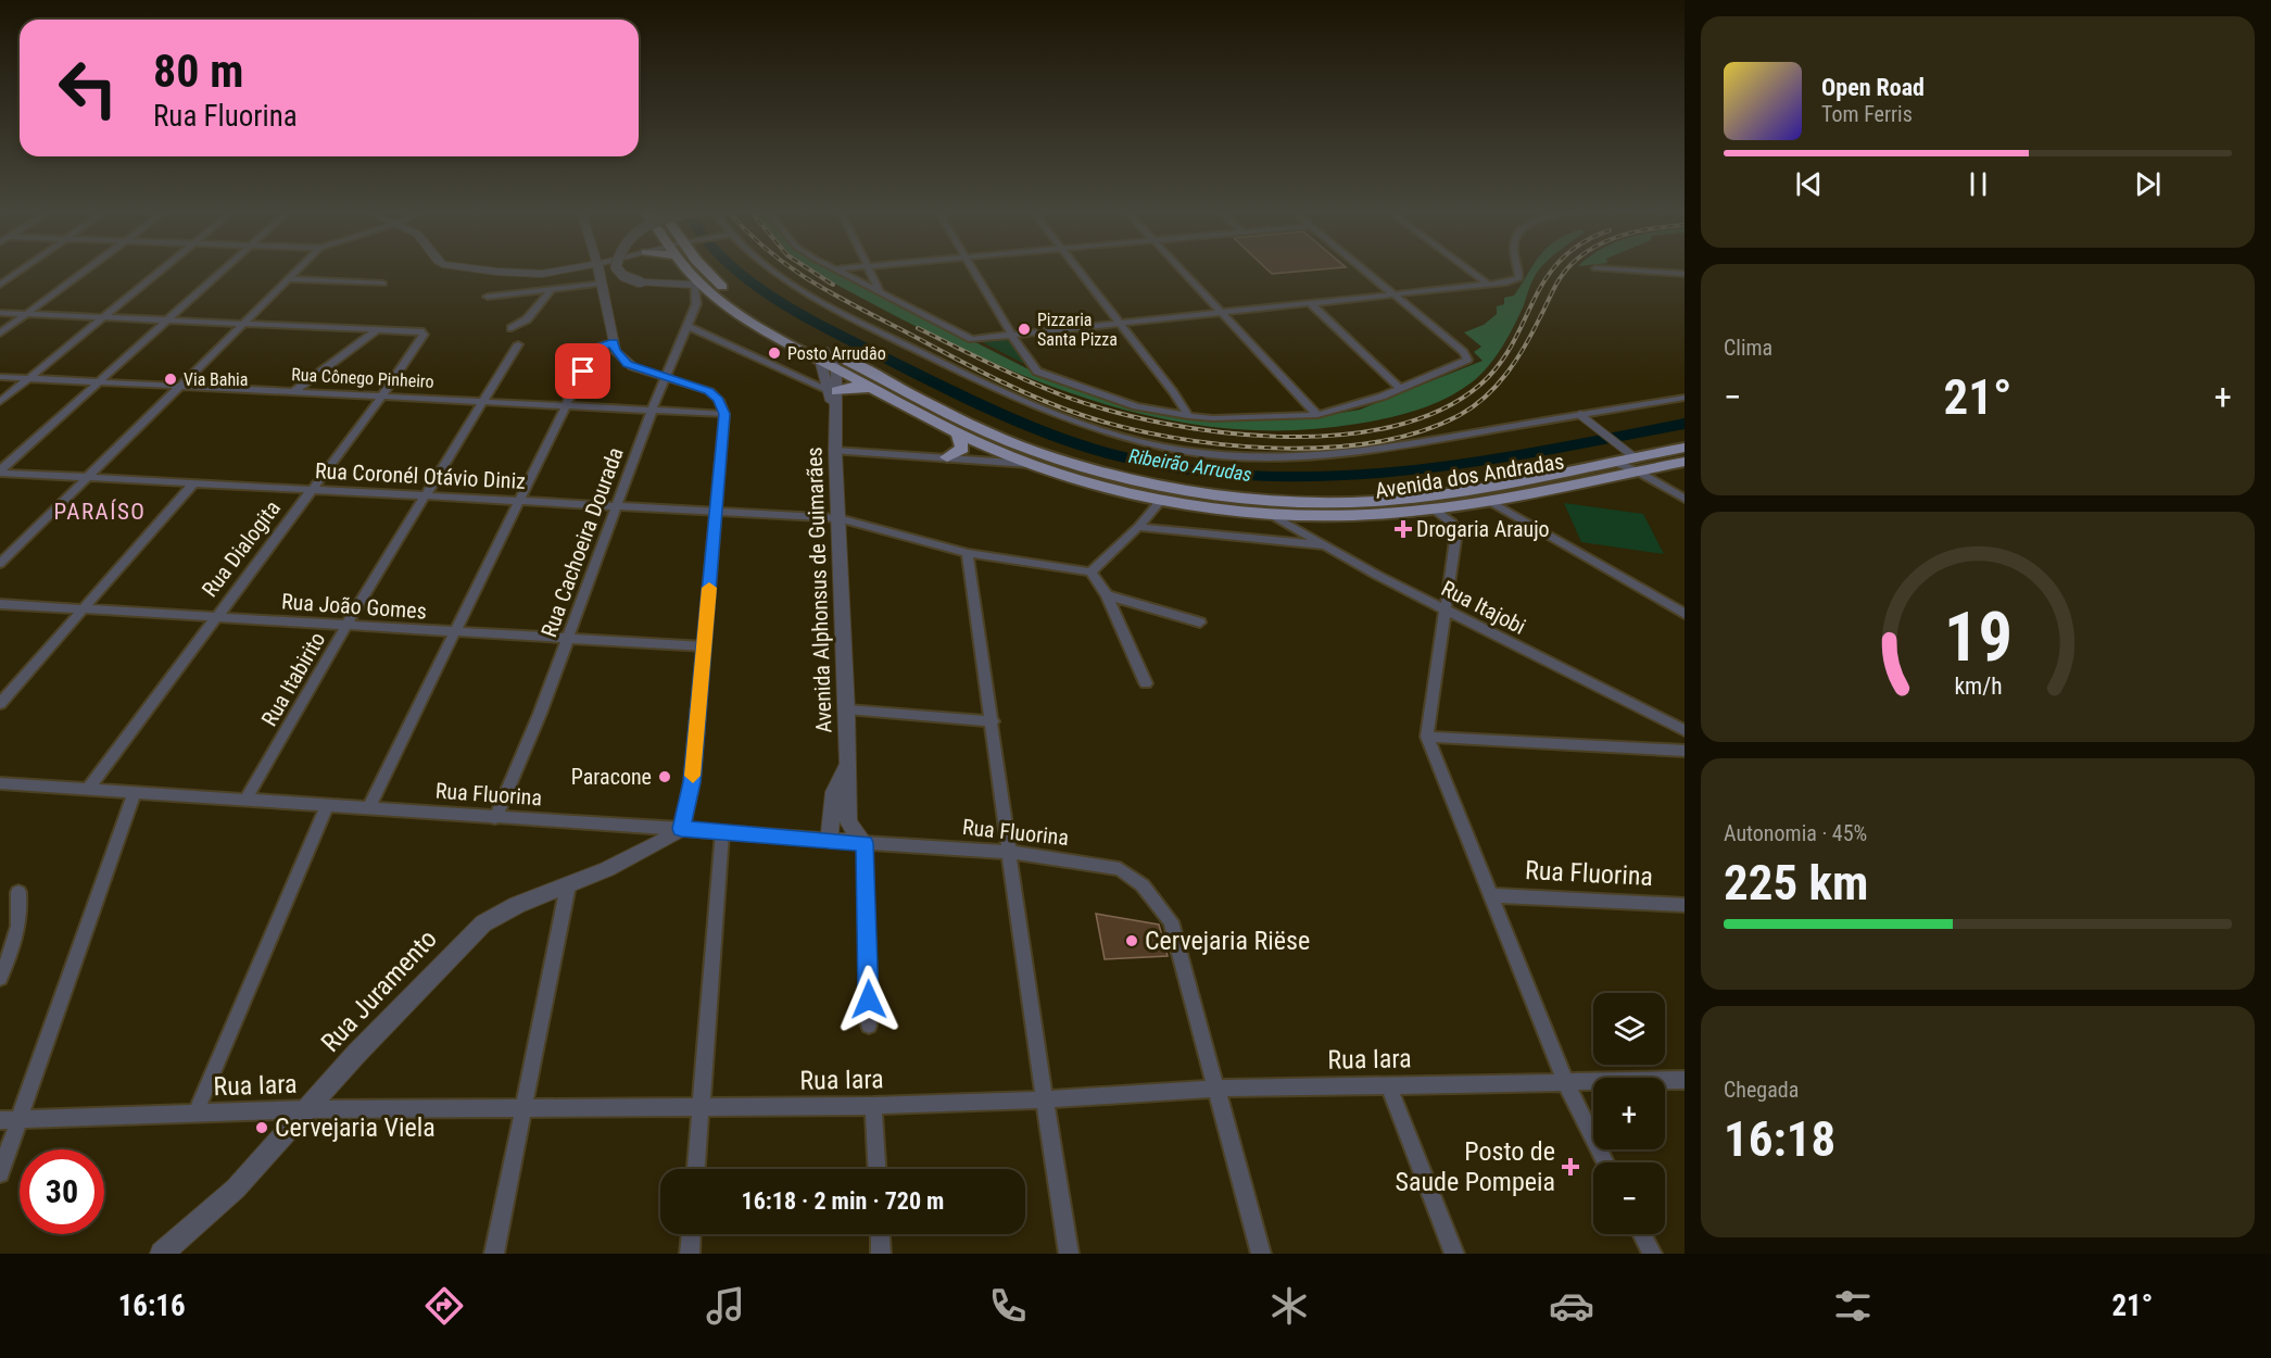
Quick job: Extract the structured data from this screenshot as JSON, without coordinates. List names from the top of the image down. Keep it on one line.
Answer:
{"streets":{"main road":["Avenida dos Andradas"],"street":["Rua Cônego Pinheiro","Rua Coronél Otávio Diniz","Rua Cachoeira Dourada","Rua Dialogita","Avenida Alphonsus de Guimarães","Rua João Gomes","Rua Itajobi","Rua Itabirito","Rua Fluorina","Rua Juramento","Rua Iara"]},"crossings":[["Rua Cônego Pinheiro","Rua Cachoeira Dourada"],["Rua Cônego Pinheiro","Rua Dialogita"],["Rua Cônego Pinheiro","Rua Itabirito"],["Rua Coronél Otávio Diniz","Rua Cachoeira Dourada"],["Rua Coronél Otávio Diniz","Rua Dialogita"],["Rua Coronél Otávio Diniz","Avenida Alphonsus de Guimarães"],["Rua Coronél Otávio Diniz","Rua Itabirito"],["Avenida dos Andradas","Rua Cachoeira Dourada"],["Avenida dos Andradas","Avenida Alphonsus de Guimarães"],["Avenida dos Andradas","Rua Itajobi"],["Rua Cachoeira Dourada","Rua João Gomes"],["Rua Cachoeira Dourada","Rua Fluorina"],["Rua Dialogita","Rua João Gomes"],["Rua Dialogita","Rua Fluorina"],["Avenida Alphonsus de Guimarães","Rua Fluorina"],["Rua João Gomes","Rua Itabirito"],["Rua Itabirito","Rua Fluorina"],["Rua Fluorina","Rua Juramento"],["Rua Fluorina","Rua Iara"],["Rua Juramento","Rua Iara"]],"districts":["PARAÍSO"],"water":["Ribeirão Arrudas"],"places":{"other":["Pizzaria Santa Pizza","Posto Arrudâo","Via Bahia","Paracone","Cervejaria Riëse","Cervejaria Viela"],"health":["Drogaria Araujo","Posto de Saude Pompeia"]},"page":{"turn":["80 m","Rua Fluorina"],"song":["Open Road","Tom Ferris"],"tile":["Clima",["Autonomia · 45%","225 km"],["Chegada","16:18"]],"heat":["−","21°","+"],"map_buttons":["+","−"],"limit":"30","trip":"16:18 · 2 min · 720 m","tabs":["16:16","21°"],"gauge":["19","km/h"]}}
